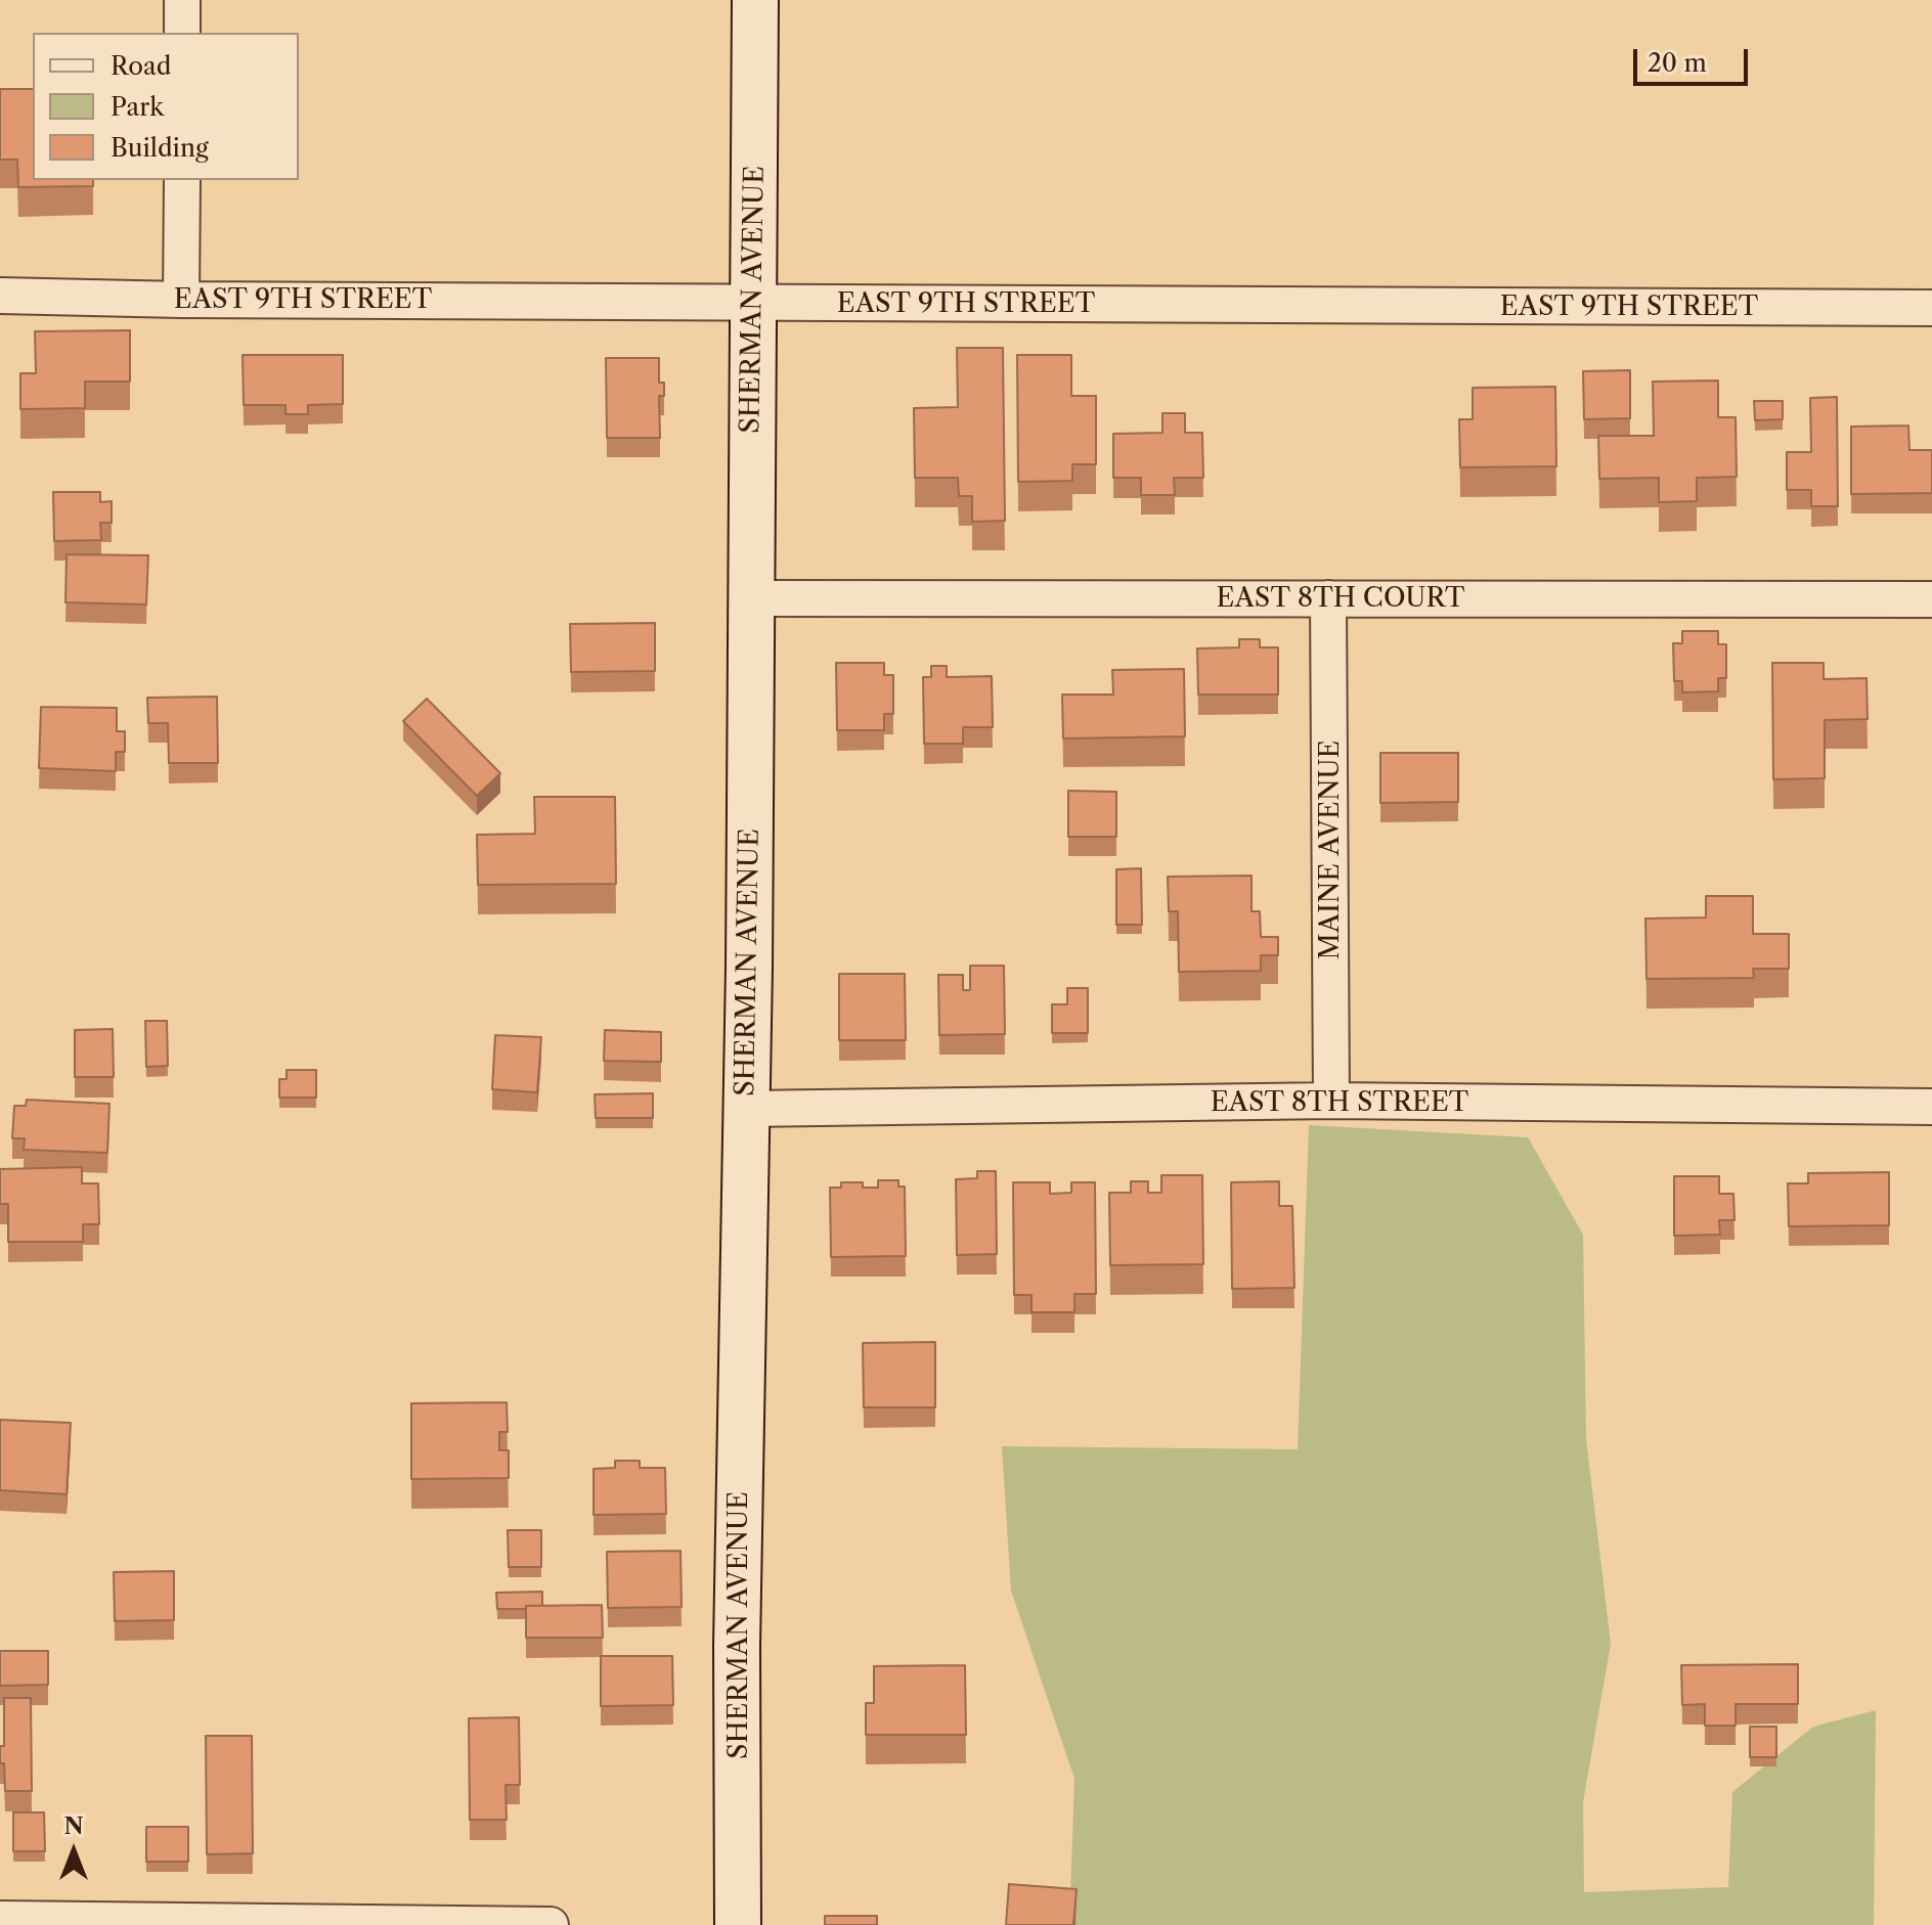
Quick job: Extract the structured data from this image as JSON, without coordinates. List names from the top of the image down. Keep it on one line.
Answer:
{"streets":{"street":["EAST 9TH STREET","SHERMAN AVENUE","EAST 8TH COURT","MAINE AVENUE","EAST 8TH STREET"]},"crossings":[["EAST 9TH STREET","SHERMAN AVENUE"],["SHERMAN AVENUE","EAST 8TH COURT"],["SHERMAN AVENUE","EAST 8TH STREET"],["EAST 8TH COURT","MAINE AVENUE"],["MAINE AVENUE","EAST 8TH STREET"]],"legend":["Road","Park","Building"],"scale_bar":"20 m","north":"top"}
